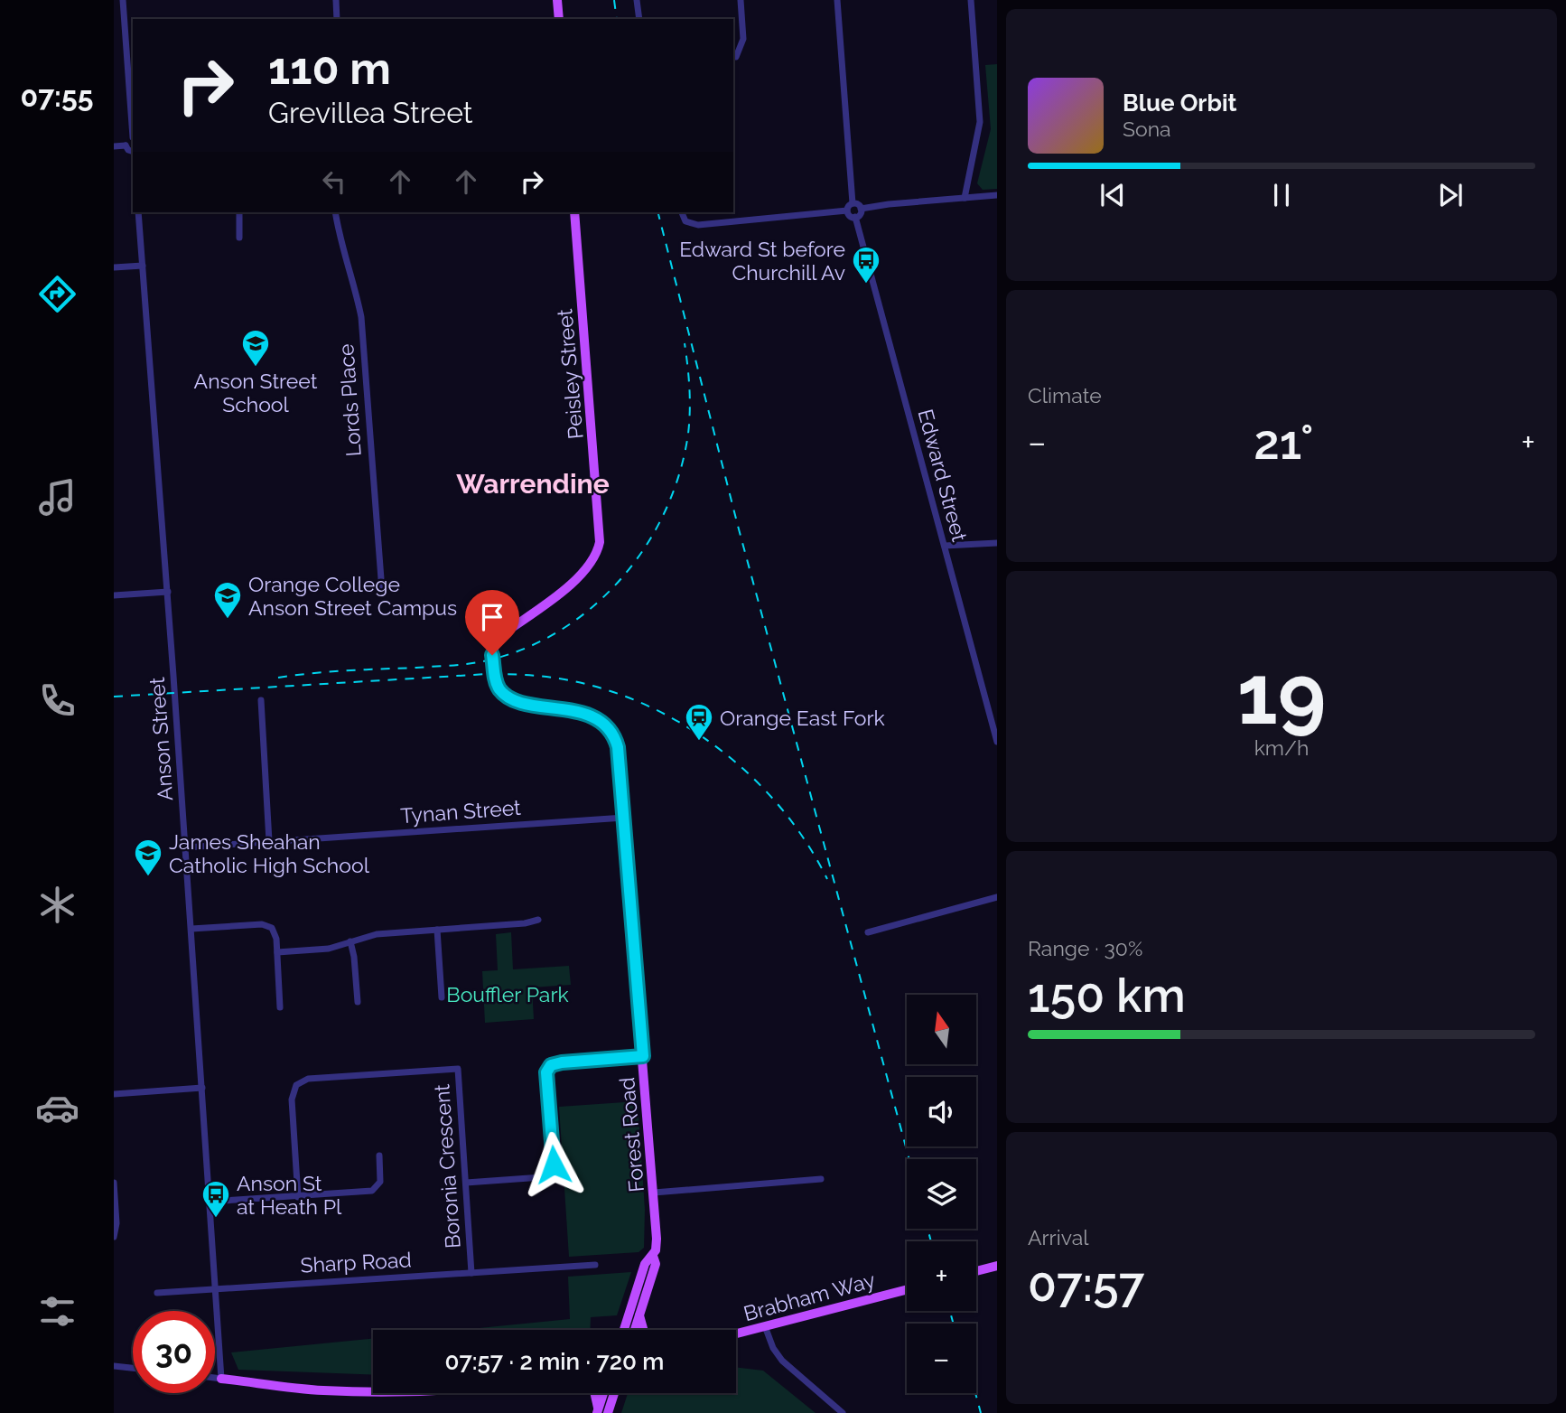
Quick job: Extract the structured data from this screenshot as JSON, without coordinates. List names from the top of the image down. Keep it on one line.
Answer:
{"streets":{"main road":["Peisley Street","Forest Road","Brabham Way"],"street":["Lords Place","Edward Street","Anson Street","Tynan Street","Boronia Crescent","Sharp Road"]},"crossings":[["Peisley Street","Forest Road"],["Anson Street","Tynan Street"],["Anson Street","Sharp Road"],["Tynan Street","Forest Road"],["Boronia Crescent","Sharp Road"]],"districts":["Warrendine"],"parks":["Bouffler Park"],"places":{"bus stop":["Edward St before Churchill Av","Anson St at Heath Pl"],"school or university":["Anson Street School","Orange College Anson Street Campus","James Sheahan Catholic High School"],"station":["Orange East Fork"]},"north":"top","page":{"tabs":"07:55","turn":["110 m","Grevillea Street"],"song":["Blue Orbit","Sona"],"tile":["Climate",["19","km/h"],["Range · 30%","150 km"],["Arrival","07:57"]],"heat":["−","21°","+"],"map_buttons":["+","−"],"limit":"30","trip":"07:57 · 2 min · 720 m"}}
